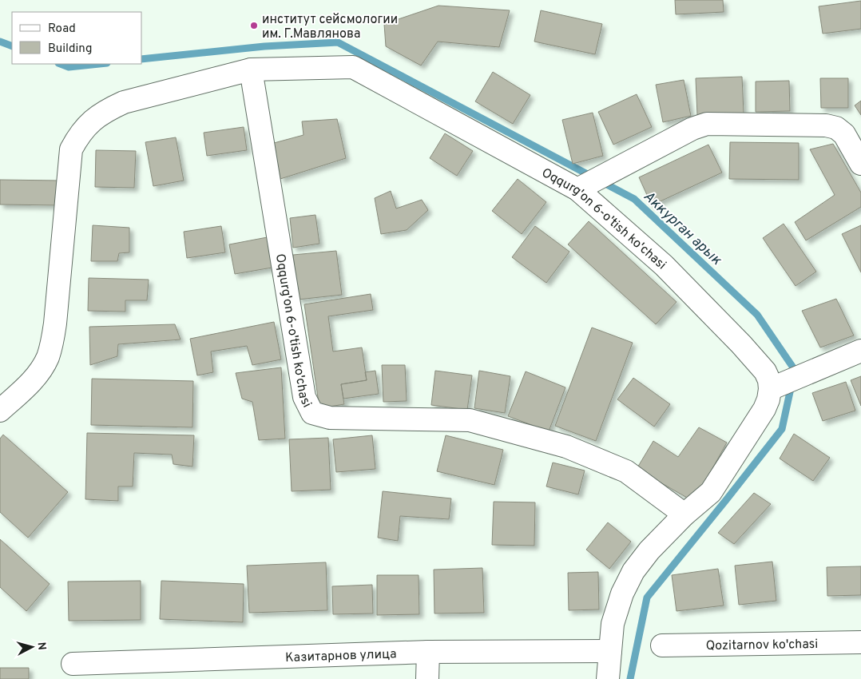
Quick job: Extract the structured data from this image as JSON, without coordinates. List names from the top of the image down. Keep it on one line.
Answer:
{"streets":{"street":["Oqqurg'on 6-o'tish ko'chasi","Qozitarnov ko'chasi","Казитарнов улица"]},"water":["Аккурган арык"],"places":["институт сейсмологии им. Г.Мавлянова"],"legend":["Road","Building"],"north":"right"}
